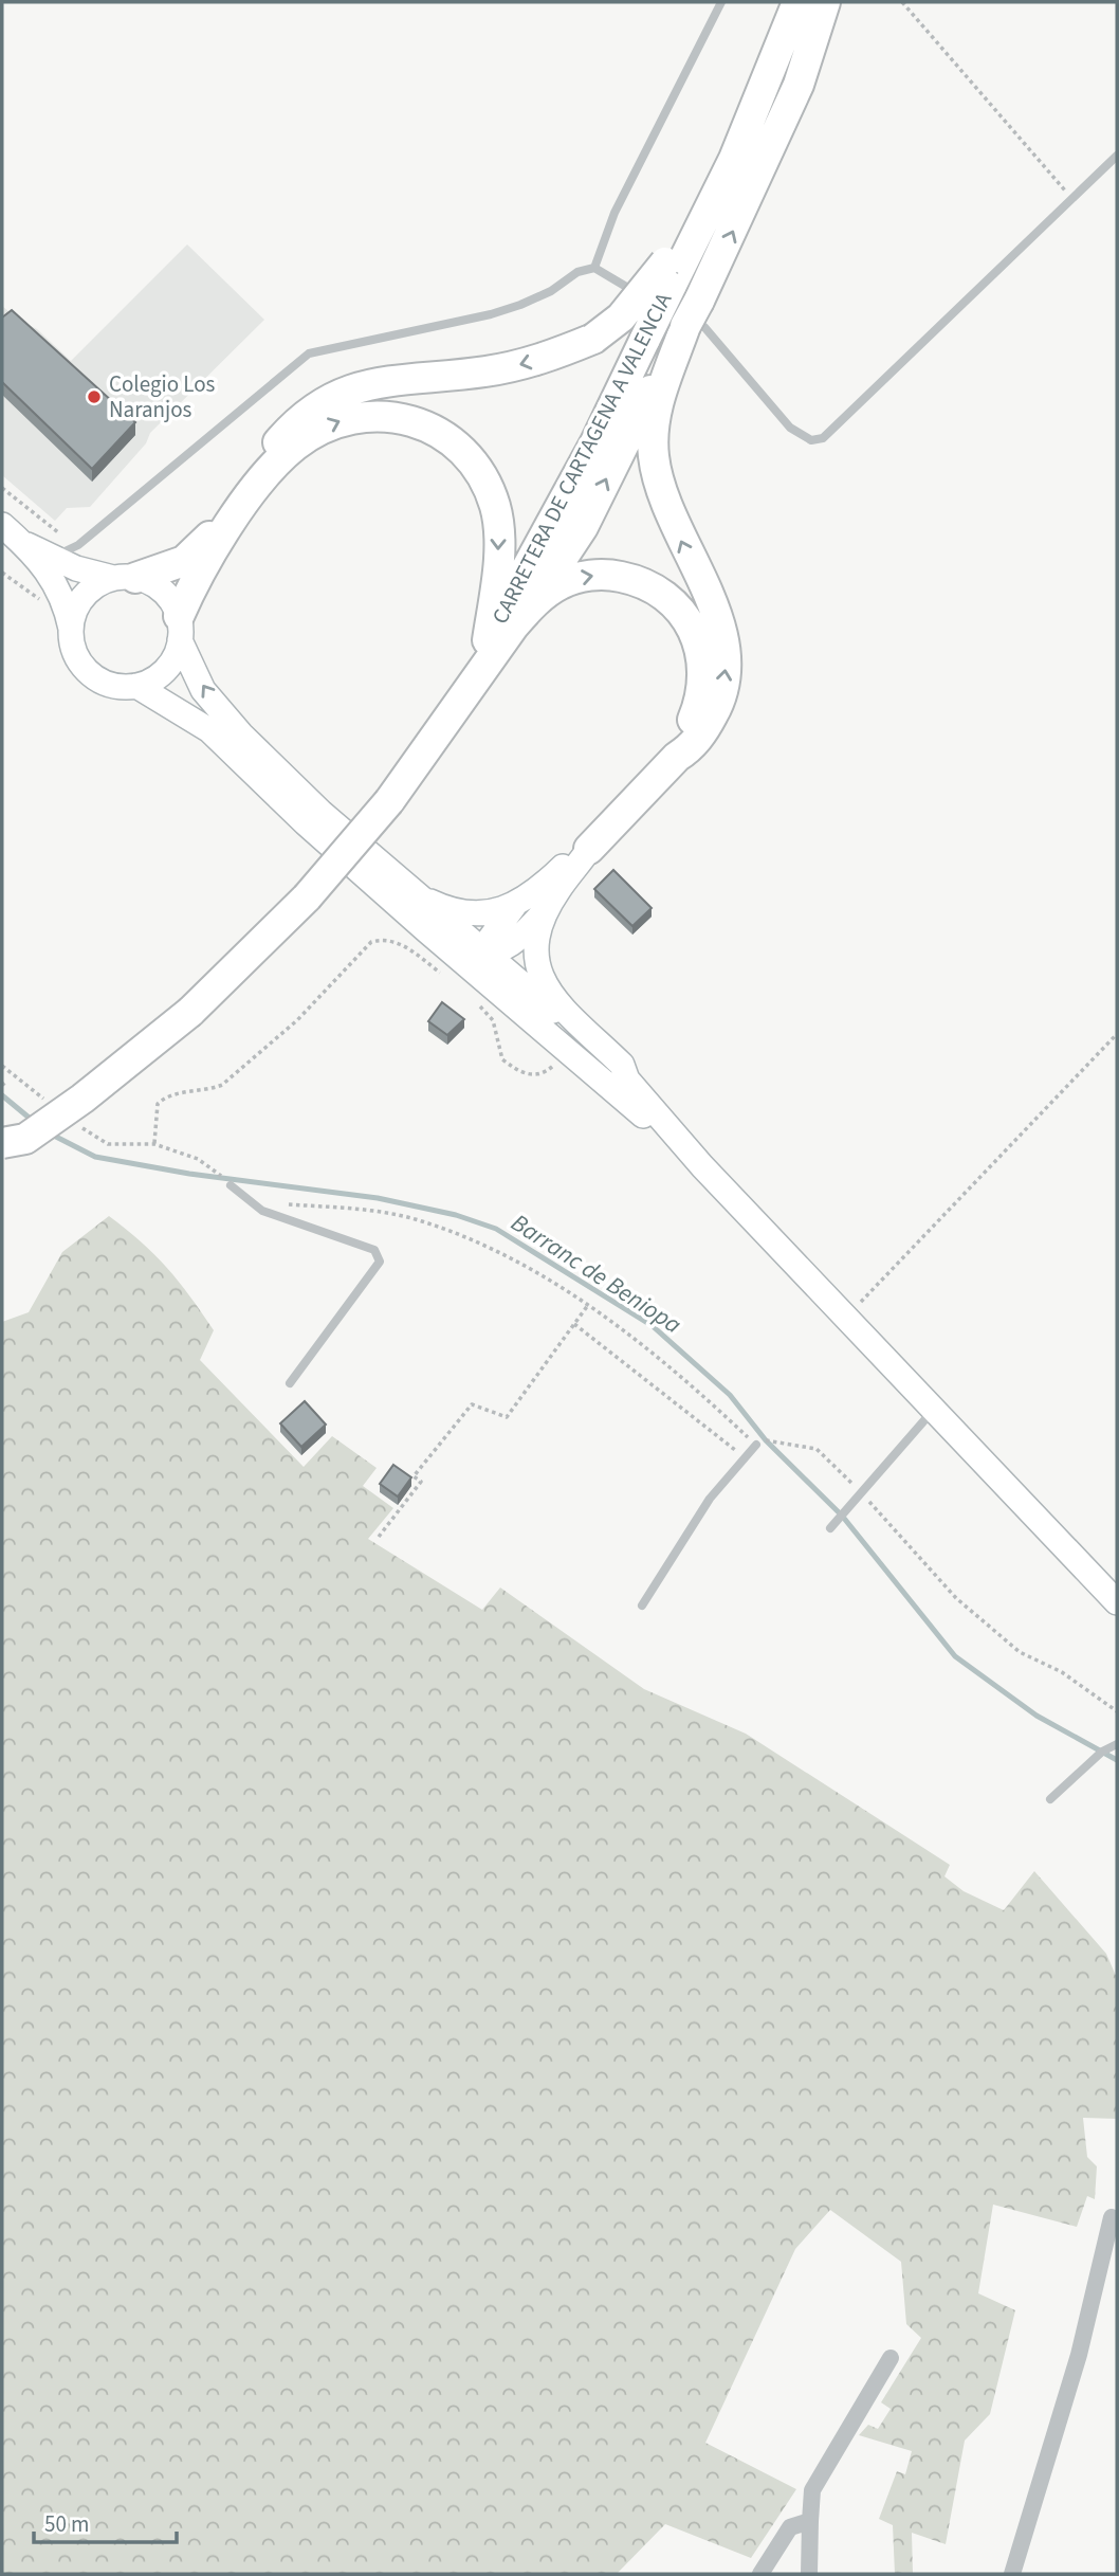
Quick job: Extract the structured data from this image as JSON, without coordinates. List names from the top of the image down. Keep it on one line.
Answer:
{"streets":{"highway":["CARRETERA DE CARTAGENA A VALENCIA"]},"water":["Barranc de Beniopa"],"places":["Colegio Los Naranjos"],"scale_bar":"50 m"}
